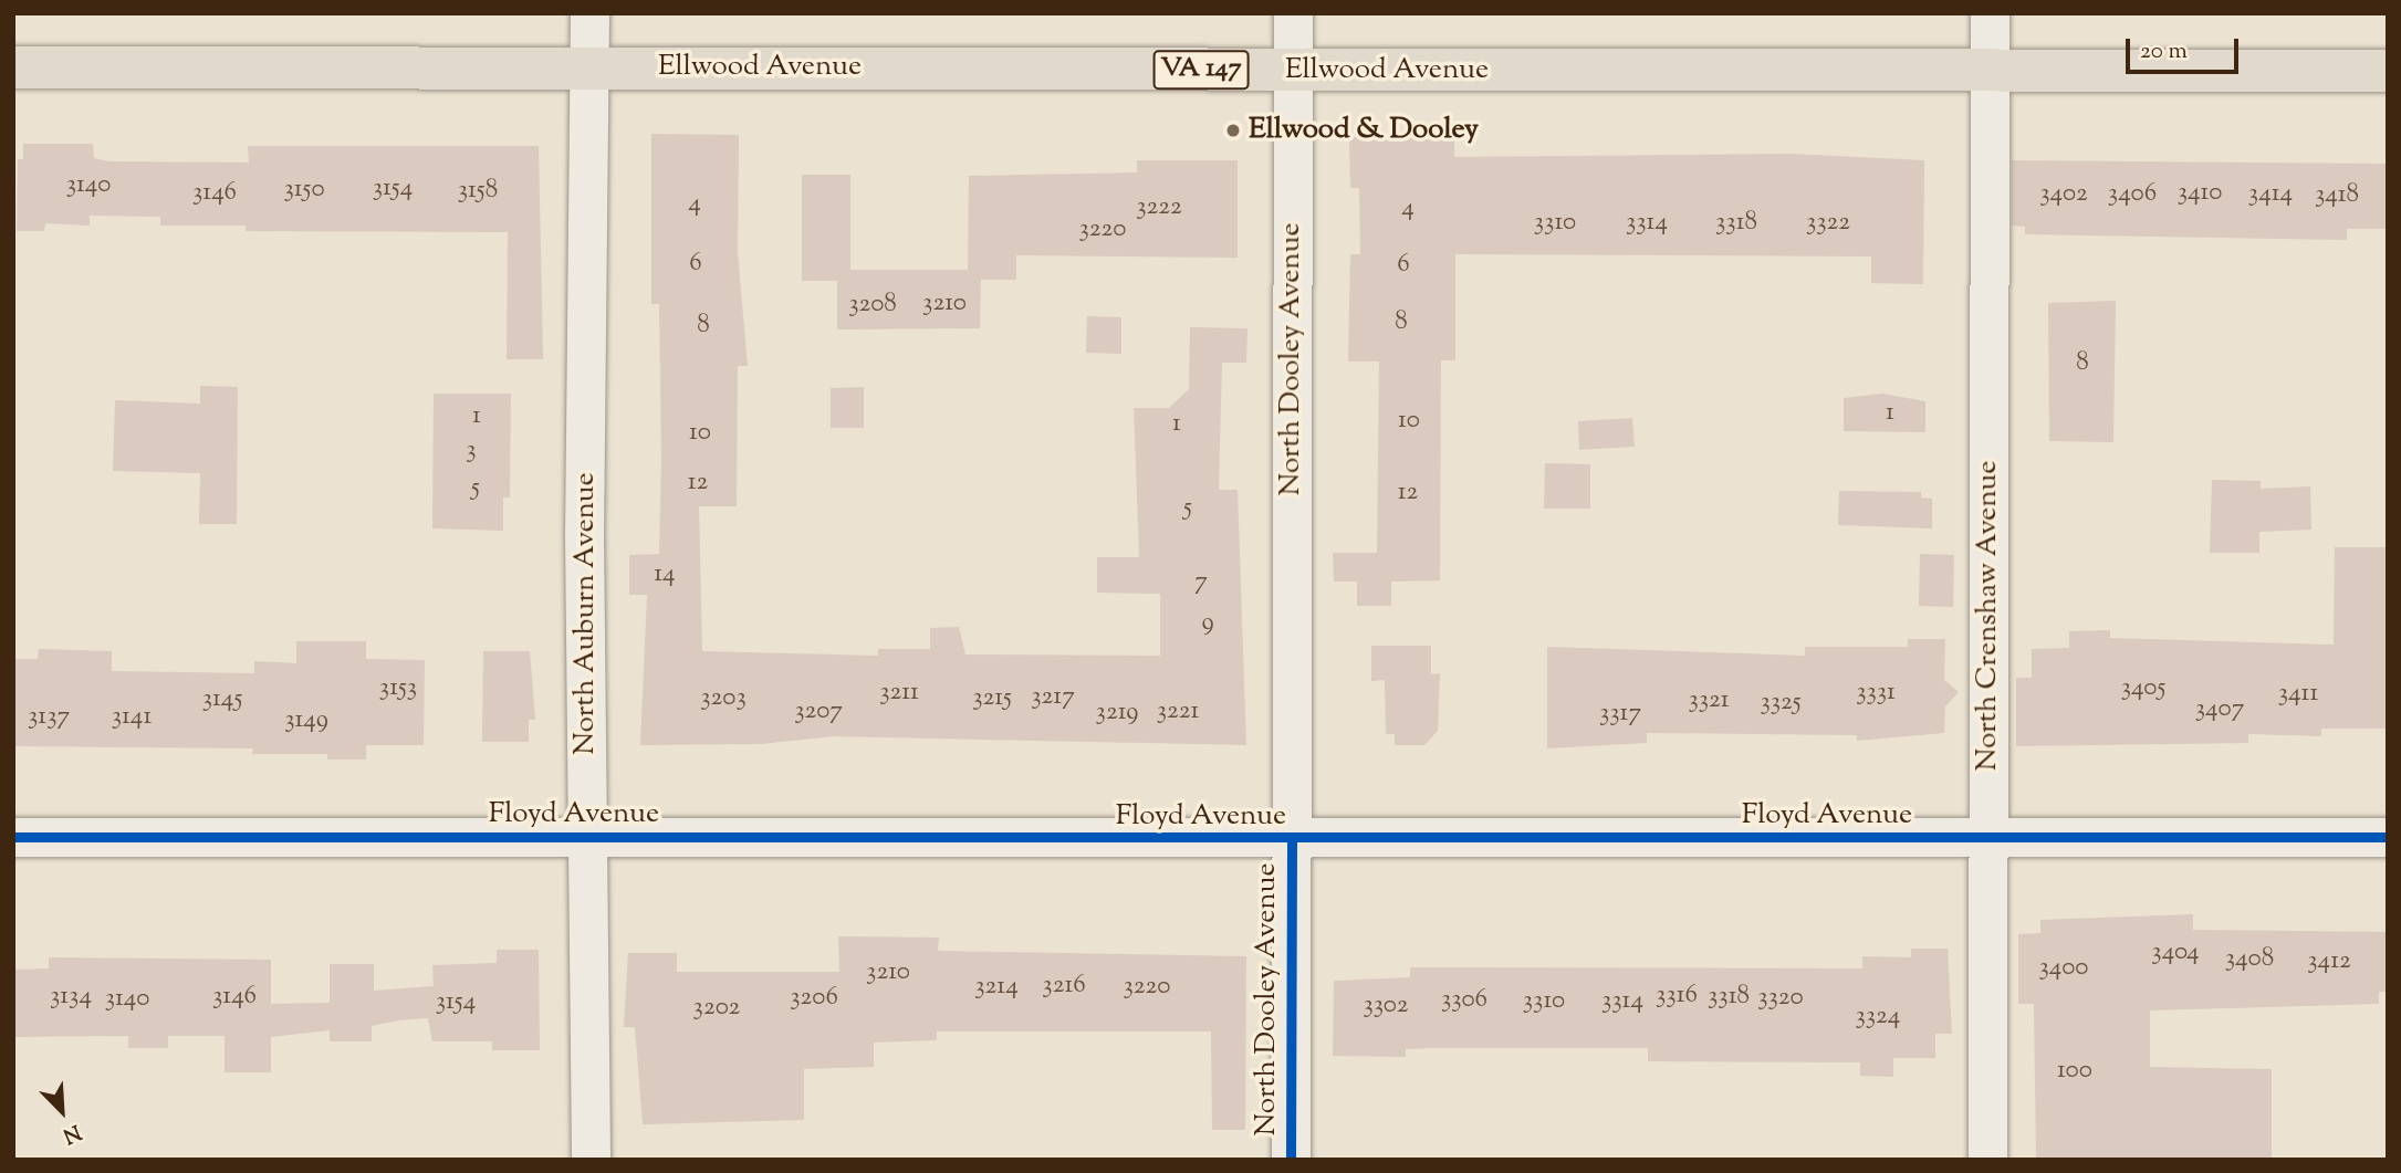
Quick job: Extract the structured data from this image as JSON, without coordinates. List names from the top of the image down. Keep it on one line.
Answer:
{"streets":{"main road":["Ellwood Avenue","VA 147"],"street":["North Dooley Avenue","North Auburn Avenue","North Crenshaw Avenue","Floyd Avenue"]},"crossings":[["Ellwood Avenue","North Dooley Avenue"],["Ellwood Avenue","North Auburn Avenue"],["Ellwood Avenue","North Crenshaw Avenue"],["North Dooley Avenue","Floyd Avenue"],["North Auburn Avenue","Floyd Avenue"],["North Crenshaw Avenue","Floyd Avenue"]],"places":["Ellwood & Dooley"],"house_numbers":["3140","3154","3150","3158","3146","3410","3402","3406","3414","3418","4","3222","4","3310","3314","3318","3322","3220","6","6","3210","3208","8","8","8","1","1","10","1","10","3","12","5","12","5","14","7","9","3153","3405","3211","3331","3411","3217","3203","3215","3145","3321","3325","3407","3207","3221","3219","3317","3137","3141","3149","3404","3408","3412","3400","3210","3216","3214","3220","3316","3134","3146","3318","3206","3320","3140","3306","3310","3314","3154","3302","3202","3324","100"],"scale_bar":"20 m","north":"bottom right"}
